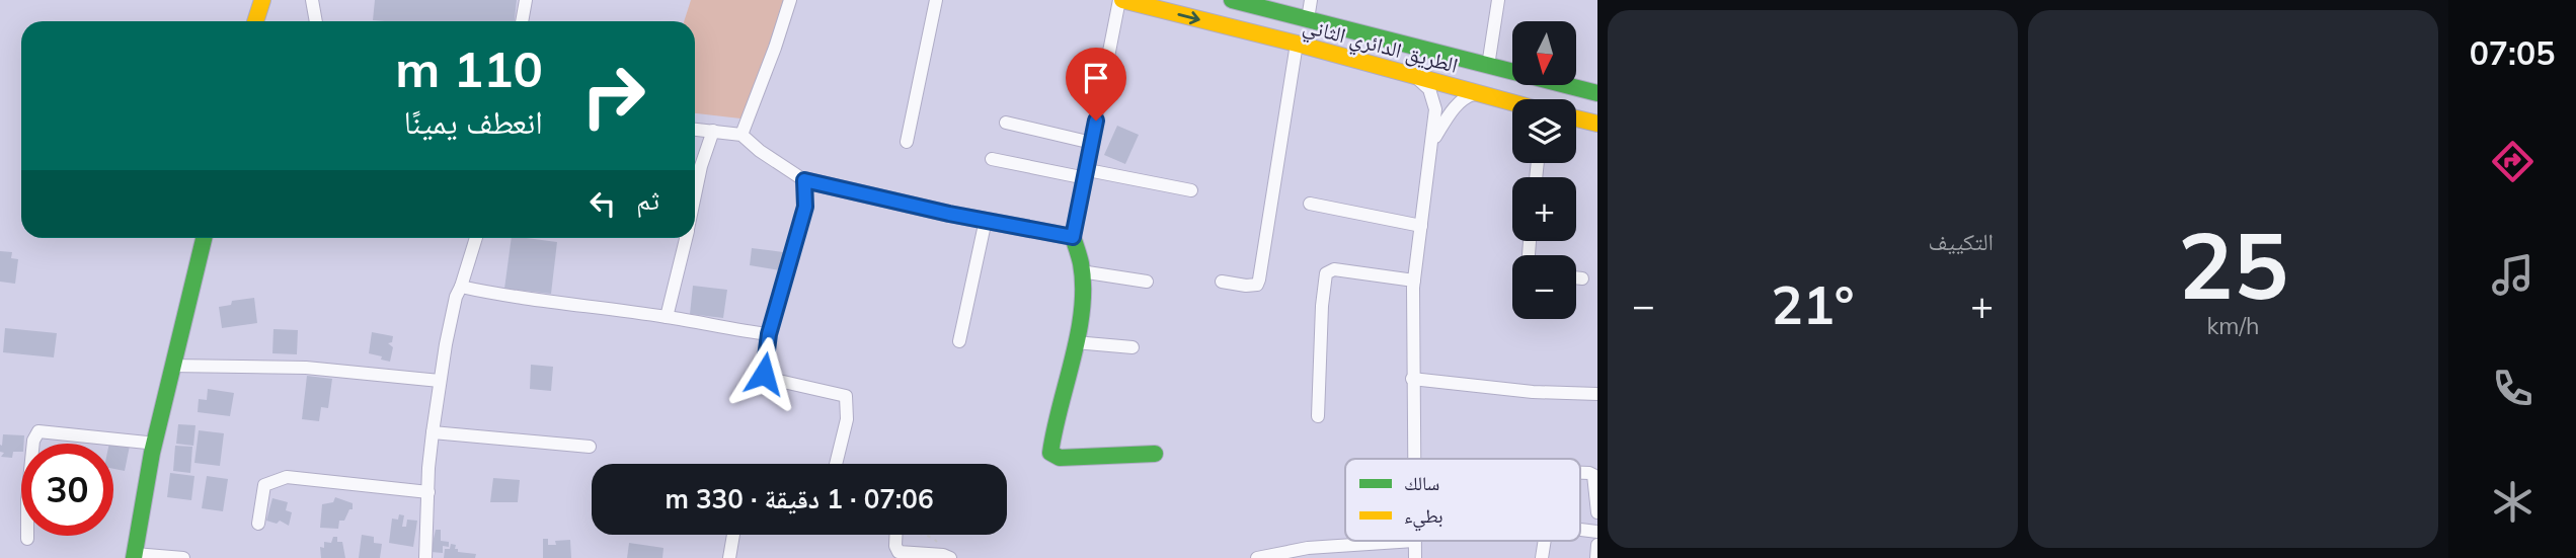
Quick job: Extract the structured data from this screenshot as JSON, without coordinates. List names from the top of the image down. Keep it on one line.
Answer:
{"streets":{"main road":["الطريق الدائري الثاني"]},"legend":["سالك","بطيء"],"north":"bottom","page":{"tabs":"07:05","tile":[["25","km/h"],"التكييف"],"map_buttons":["+","−"],"turn":["110 m","انعطف يمينًا"],"then":"ثم","heat":["−","21°","+"],"limit":"30","trip":"07:06 · 1 دقيقة · 330 m"}}
